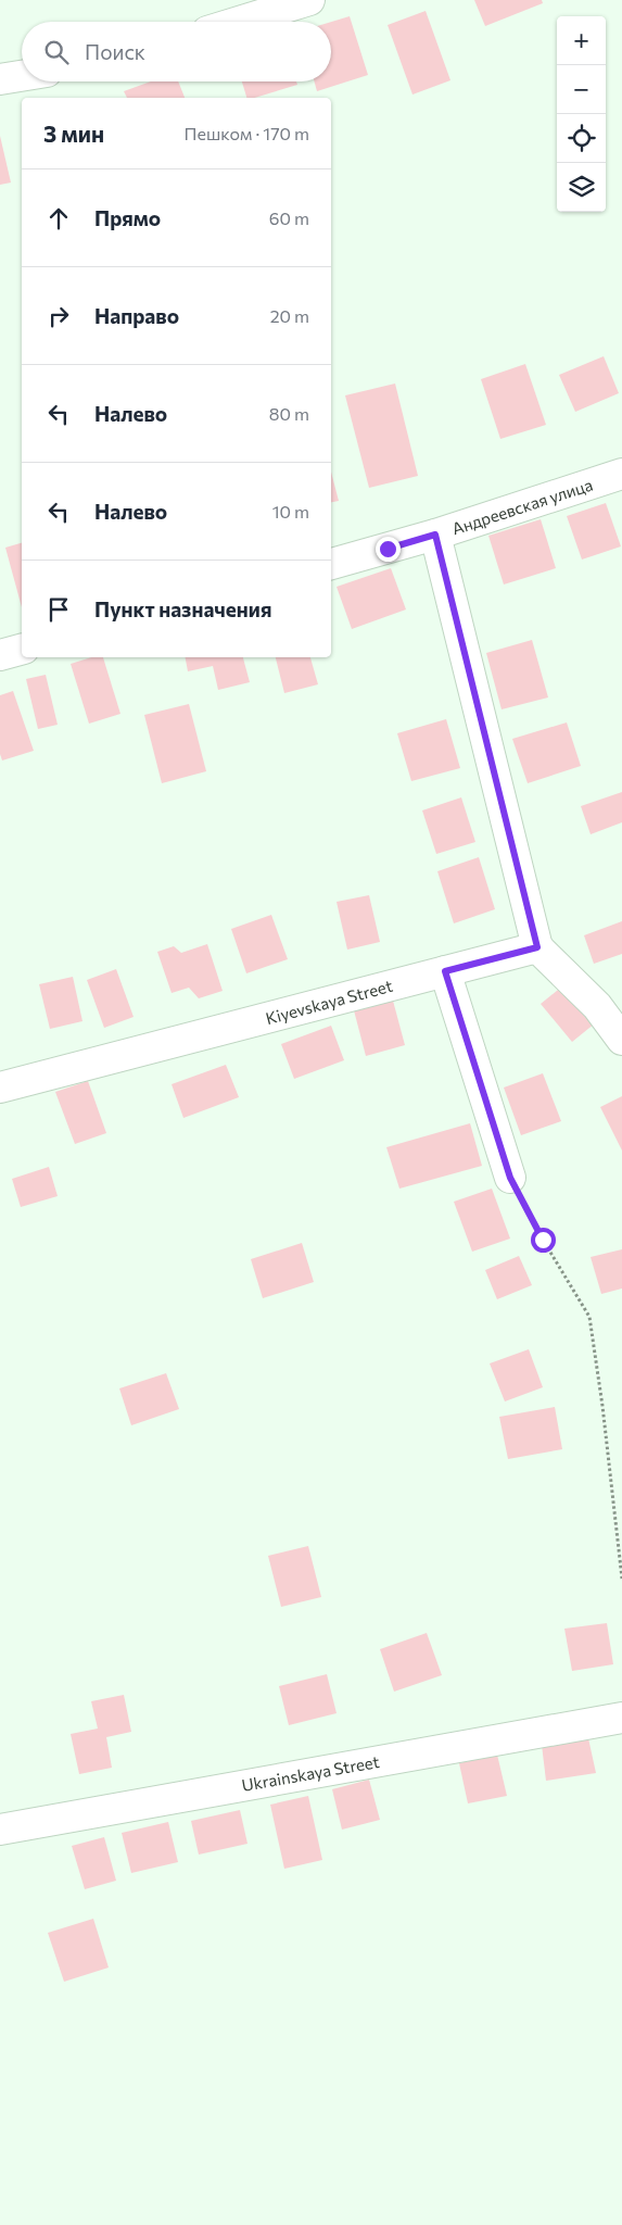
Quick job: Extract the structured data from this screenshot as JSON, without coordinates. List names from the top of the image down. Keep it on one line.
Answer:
{"streets":{"street":["Андреевская улица","Kiyevskaya Street","Ukrainskaya Street"]},"page":{"map_buttons":["+","−"],"search":"Поиск","heading":["3 мин","Пешком · 170 m"],"list":[["Прямо","60 m"],["Направо","20 m"],["Налево","80 m"],["Налево","10 m"],"Пункт назначения"]}}
